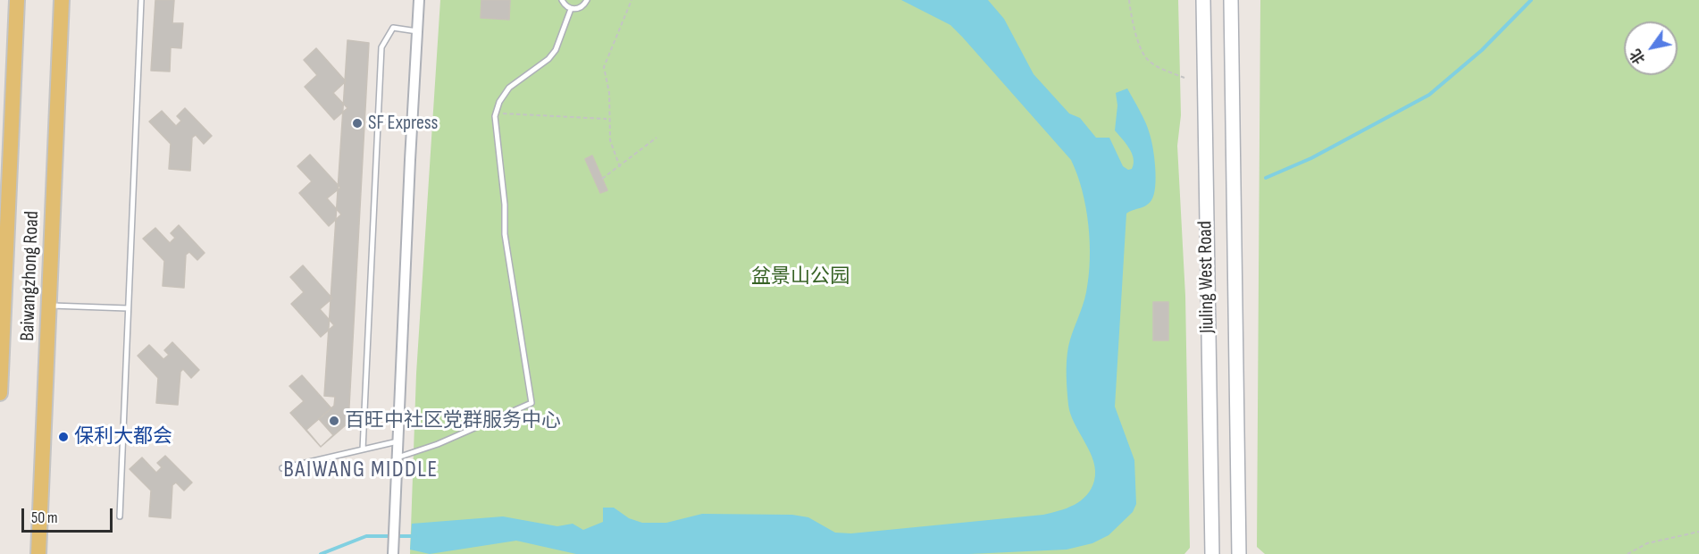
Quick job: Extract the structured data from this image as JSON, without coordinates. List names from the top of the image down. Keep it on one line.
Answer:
{"streets":{"main road":["Baiwangzhong Road","Jiuling West Road"]},"districts":["BAIWANG MIDDLE"],"parks":["盆景山公园"],"places":["SF Express","百旺中社区党群服务中心","保利大都会"],"scale_bar":"50 m","north":"bottom left"}
